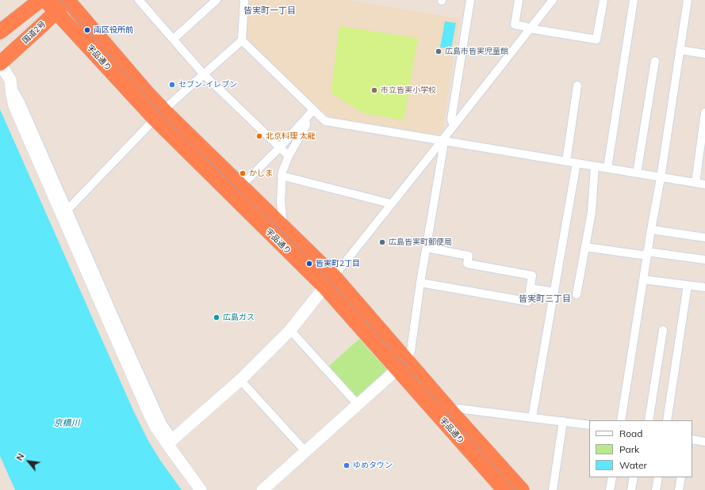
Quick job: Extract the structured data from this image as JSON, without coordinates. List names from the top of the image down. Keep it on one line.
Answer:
{"streets":{"highway":["国道2号","宇品通り"]},"crossings":[["国道2号","宇品通り"]],"districts":["皆実町一丁目","皆実町三丁目"],"water":["京橋川"],"places":["南区役所前","広島市皆実児童館","セブン-イレブン","市立皆実小学校","北京料理 太龍","かしま","広島皆実町郵便局","皆実町2丁目","広島ガス","ゆめタウン"],"legend":["Road","Park","Water"],"north":"top left"}
